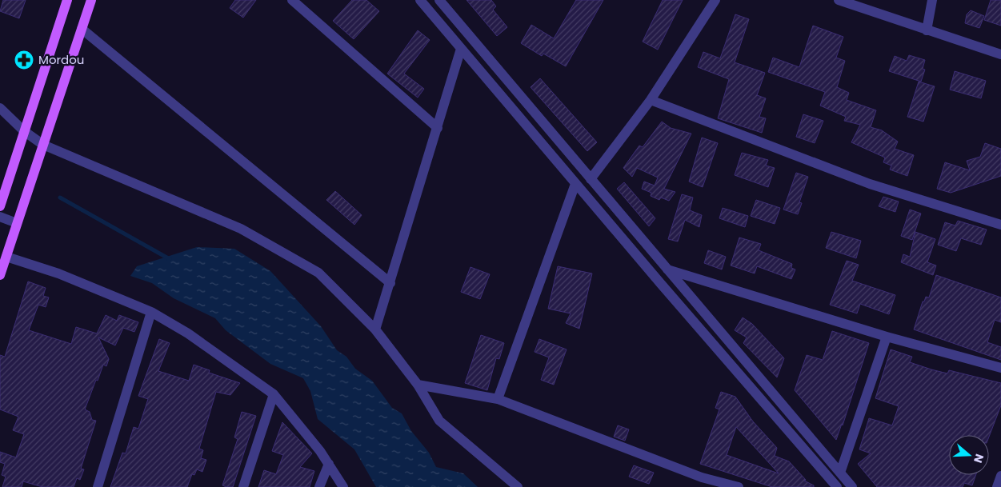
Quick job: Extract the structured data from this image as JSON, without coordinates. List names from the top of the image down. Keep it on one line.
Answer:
{"places":{"pharmacy":["Mordou"]},"north":"right"}
